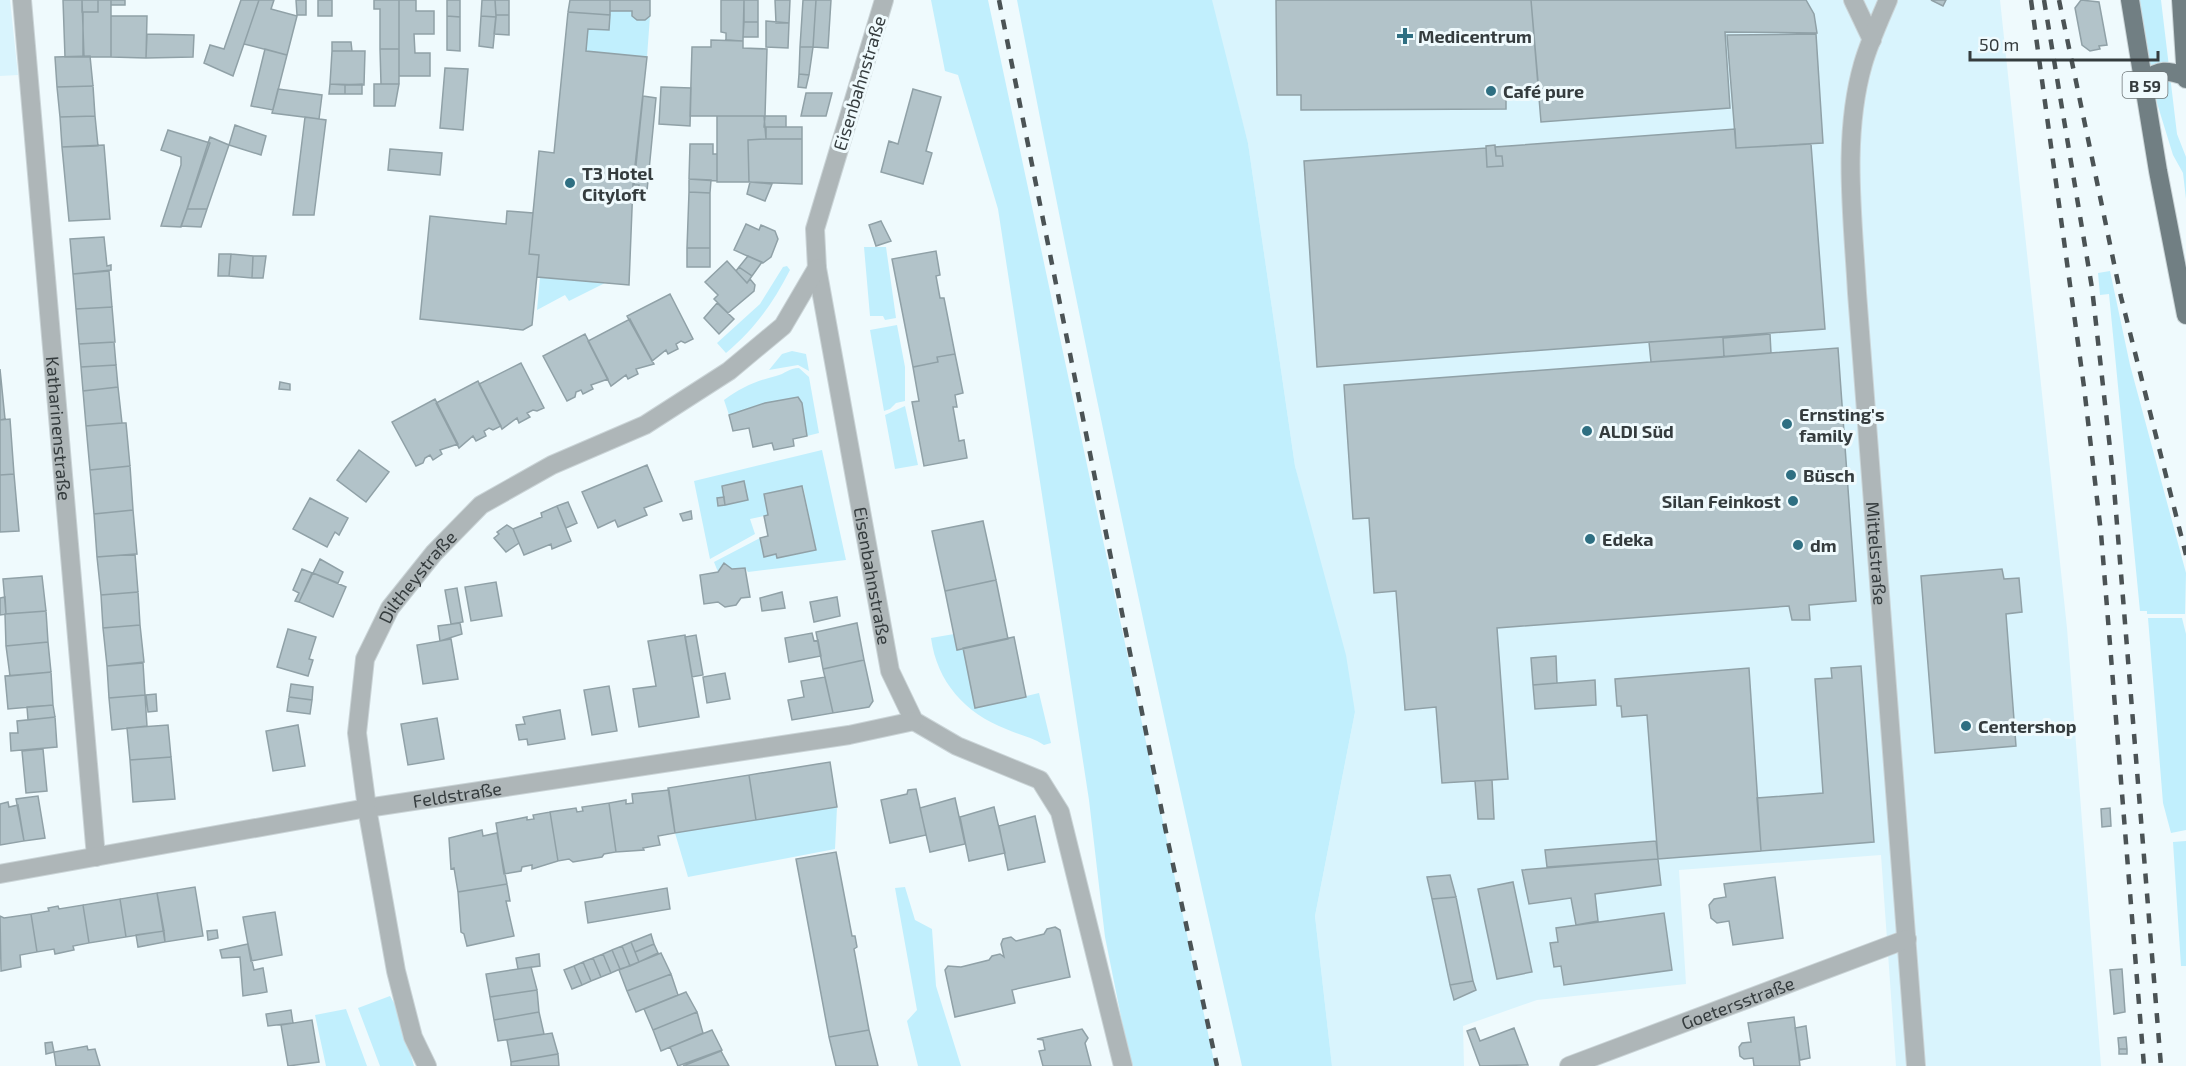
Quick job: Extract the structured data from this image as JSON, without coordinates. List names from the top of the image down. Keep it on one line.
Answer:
{"streets":{"main road":["B 59"],"street":["Eisenbahnstraße","Katharinenstraße","Mittelstraße","Diltheystraße","Feldstraße","Goetersstraße"]},"crossings":[["Eisenbahnstraße","Diltheystraße"],["Eisenbahnstraße","Feldstraße"],["Katharinenstraße","Feldstraße"],["Mittelstraße","Goetersstraße"],["Diltheystraße","Feldstraße"]],"places":{"health":["Medicentrum"],"other":["Café pure","T3 Hotel Cityloft","Ernsting's family","ALDI Süd","Büsch","Silan Feinkost","Edeka","dm","Centershop"]},"scale_bar":"50 m"}
